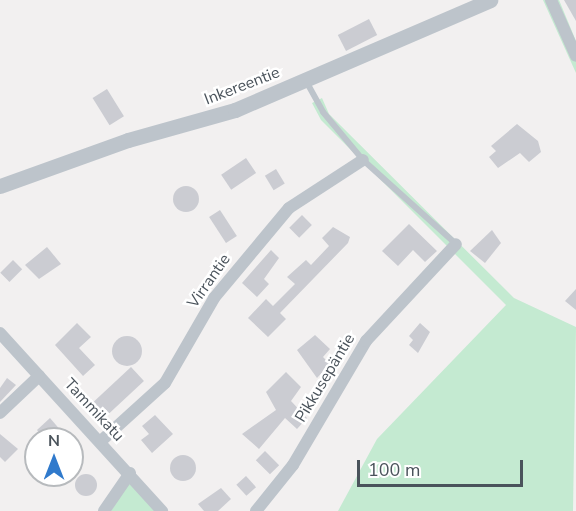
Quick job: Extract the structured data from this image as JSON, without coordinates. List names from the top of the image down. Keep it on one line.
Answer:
{"streets":{"street":["Inkereentie","Virrantie","Pikkusepäntie","Tammikatu"]},"crossings":[["Virrantie","Tammikatu"]],"scale_bar":"100 m","north":"top"}
